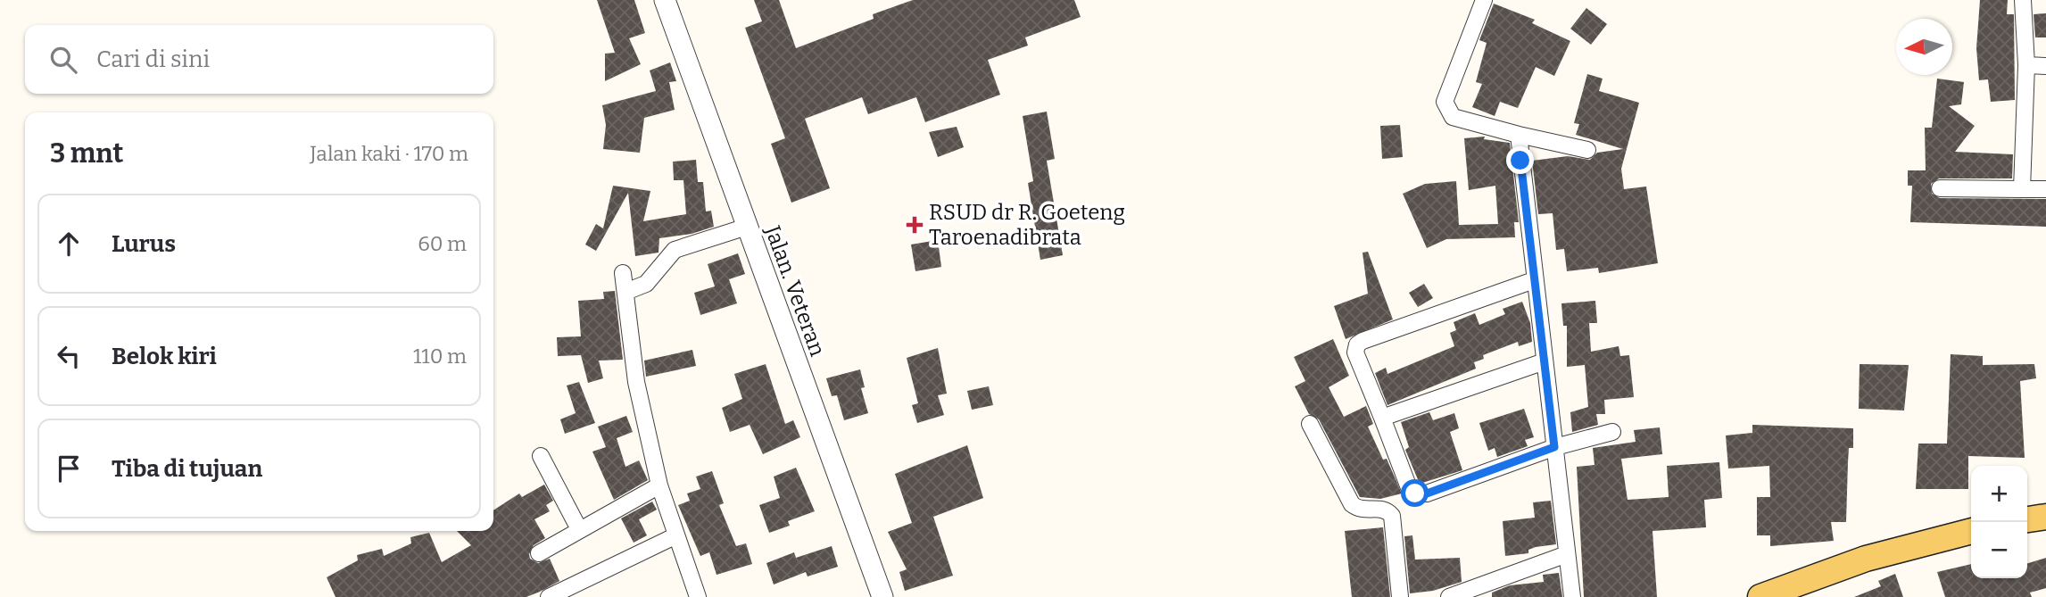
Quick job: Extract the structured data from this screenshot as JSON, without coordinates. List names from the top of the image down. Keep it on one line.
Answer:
{"streets":{"street":["Jalan. Veteran"]},"places":{"health":["RSUD dr R. Goeteng Taroenadibrata"]},"north":"left","page":{"search":"Cari di sini","heading":["3 mnt","Jalan kaki · 170 m"],"list":[["Lurus","60 m"],["Belok kiri","110 m"],"Tiba di tujuan"],"map_buttons":["+","−"]}}
